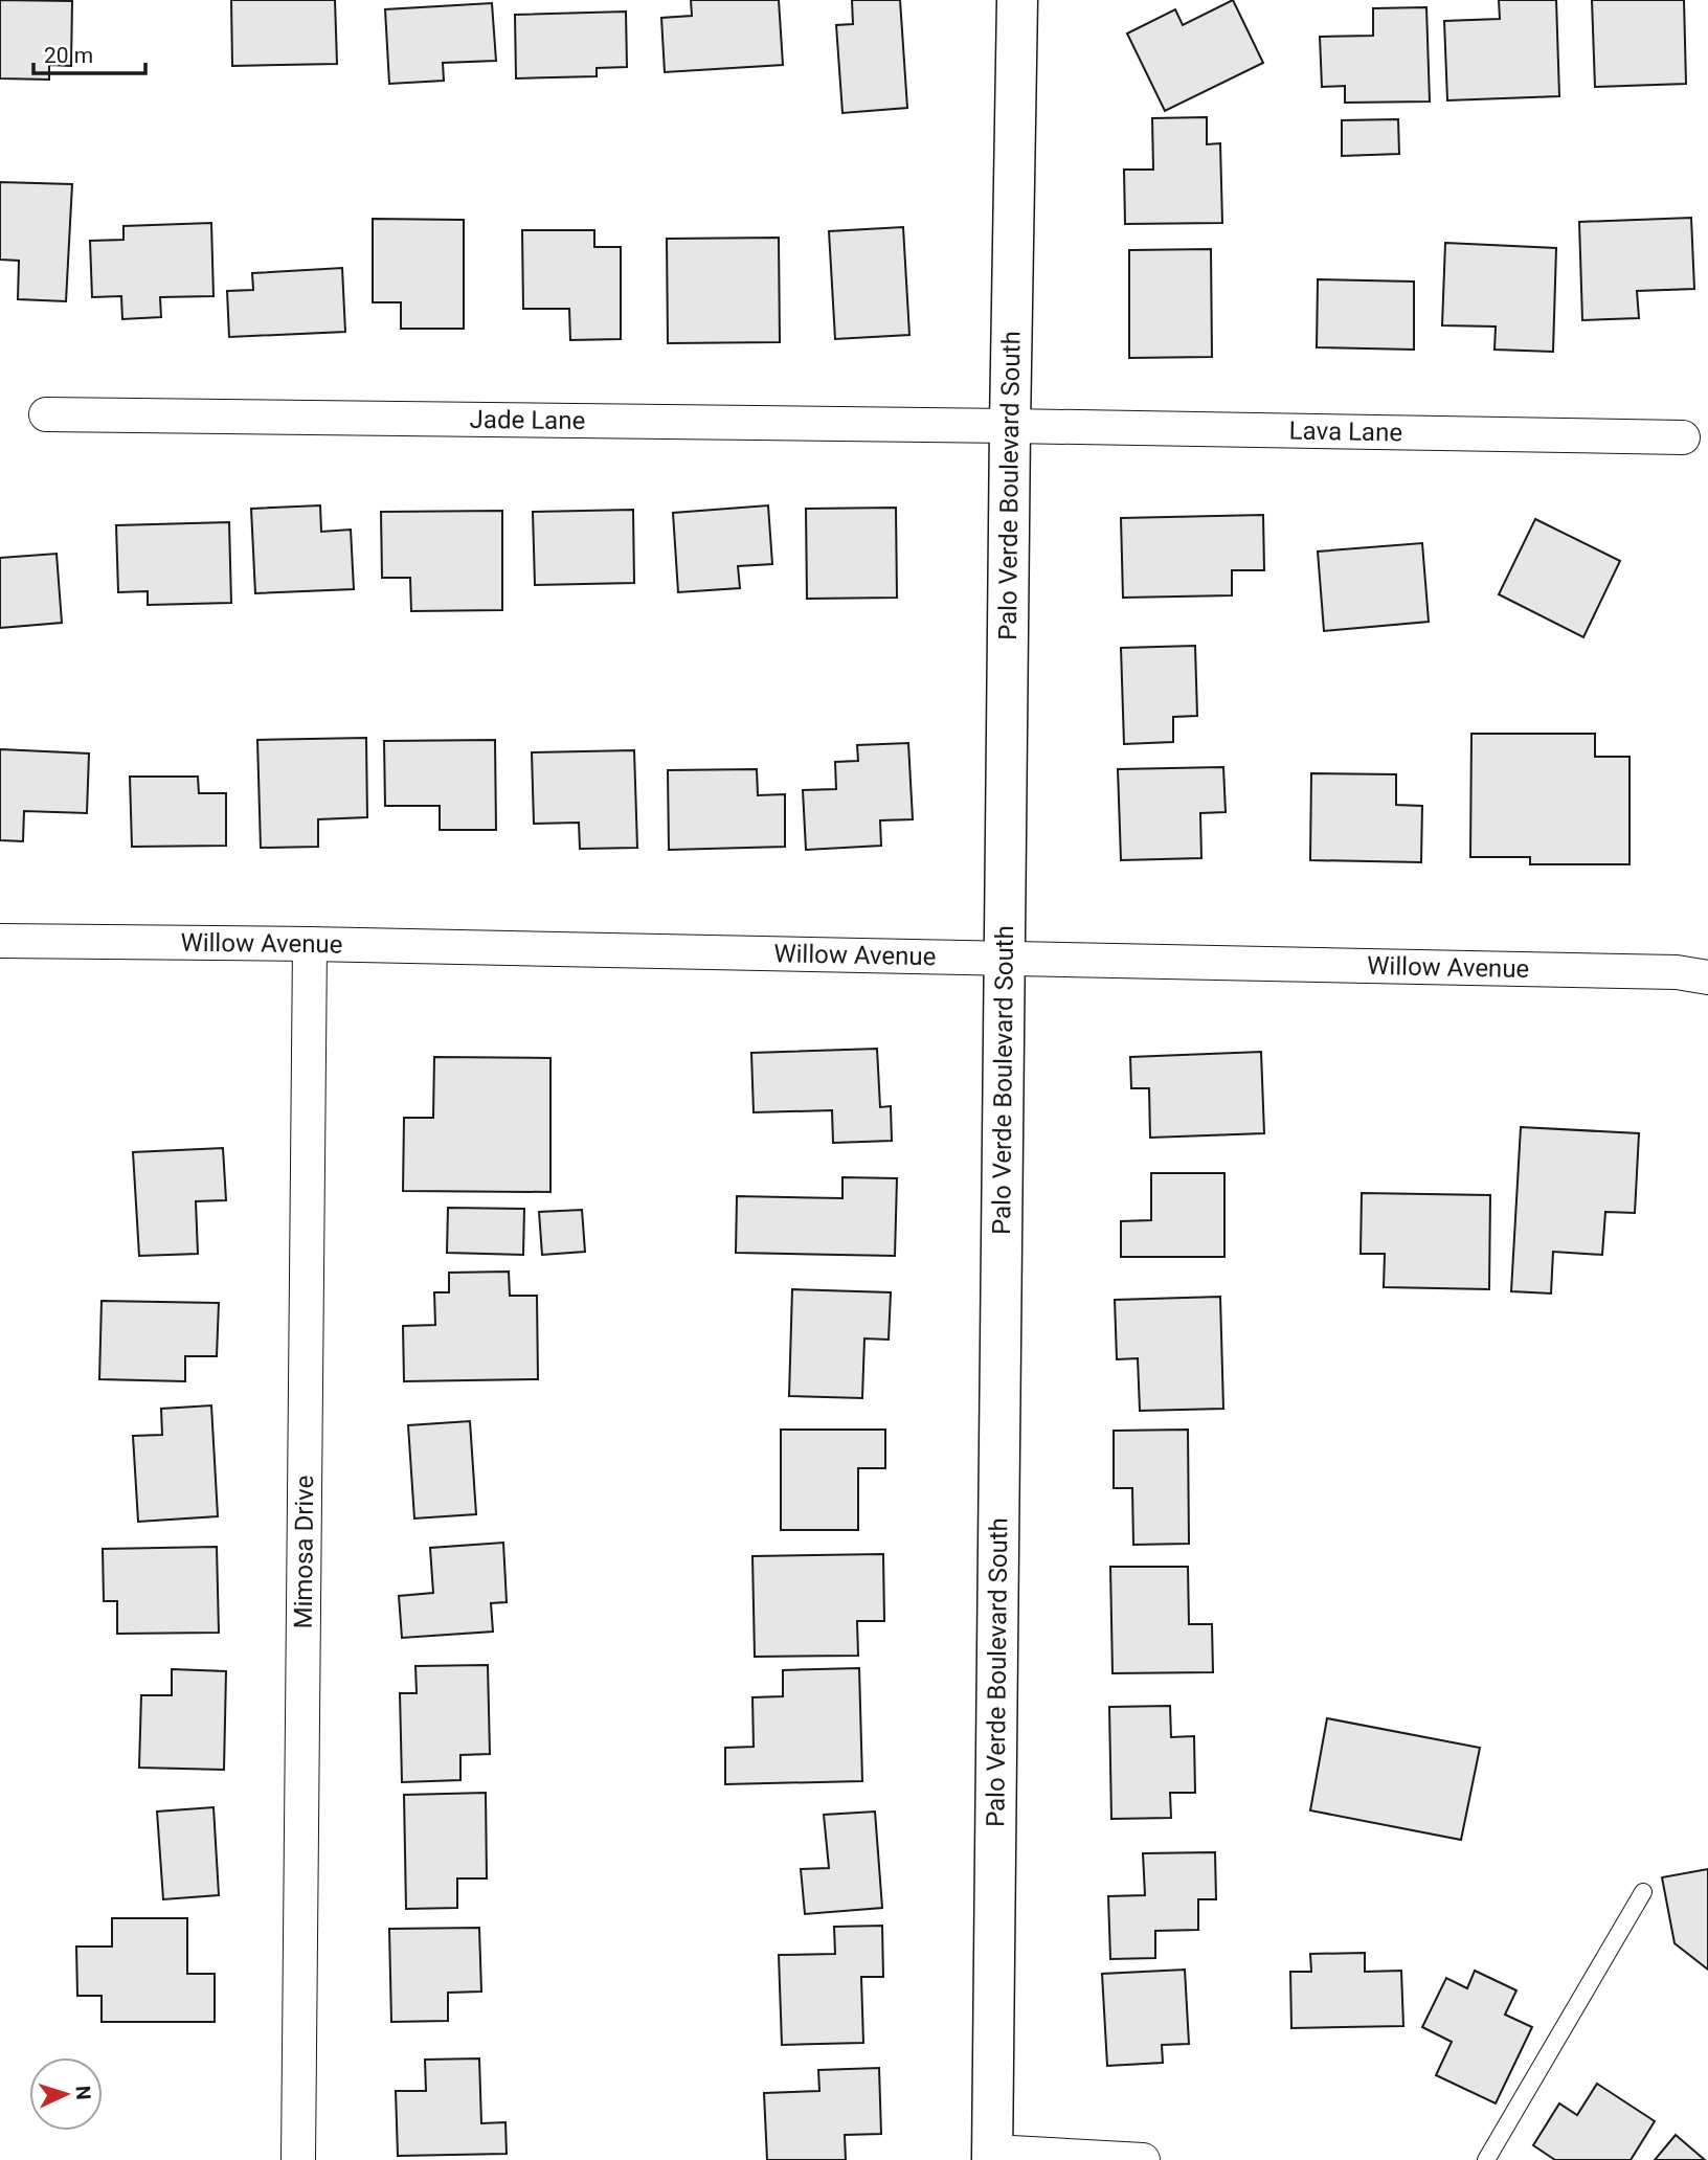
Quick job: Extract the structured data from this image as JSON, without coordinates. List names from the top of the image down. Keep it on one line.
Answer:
{"streets":{"main road":["Palo Verde Boulevard South"],"street":["Jade Lane","Lava Lane","Willow Avenue","Mimosa Drive"]},"crossings":[["Jade Lane","Lava Lane"],["Jade Lane","Palo Verde Boulevard South"],["Lava Lane","Palo Verde Boulevard South"],["Palo Verde Boulevard South","Willow Avenue"],["Willow Avenue","Mimosa Drive"]],"scale_bar":"20 m","north":"right"}
